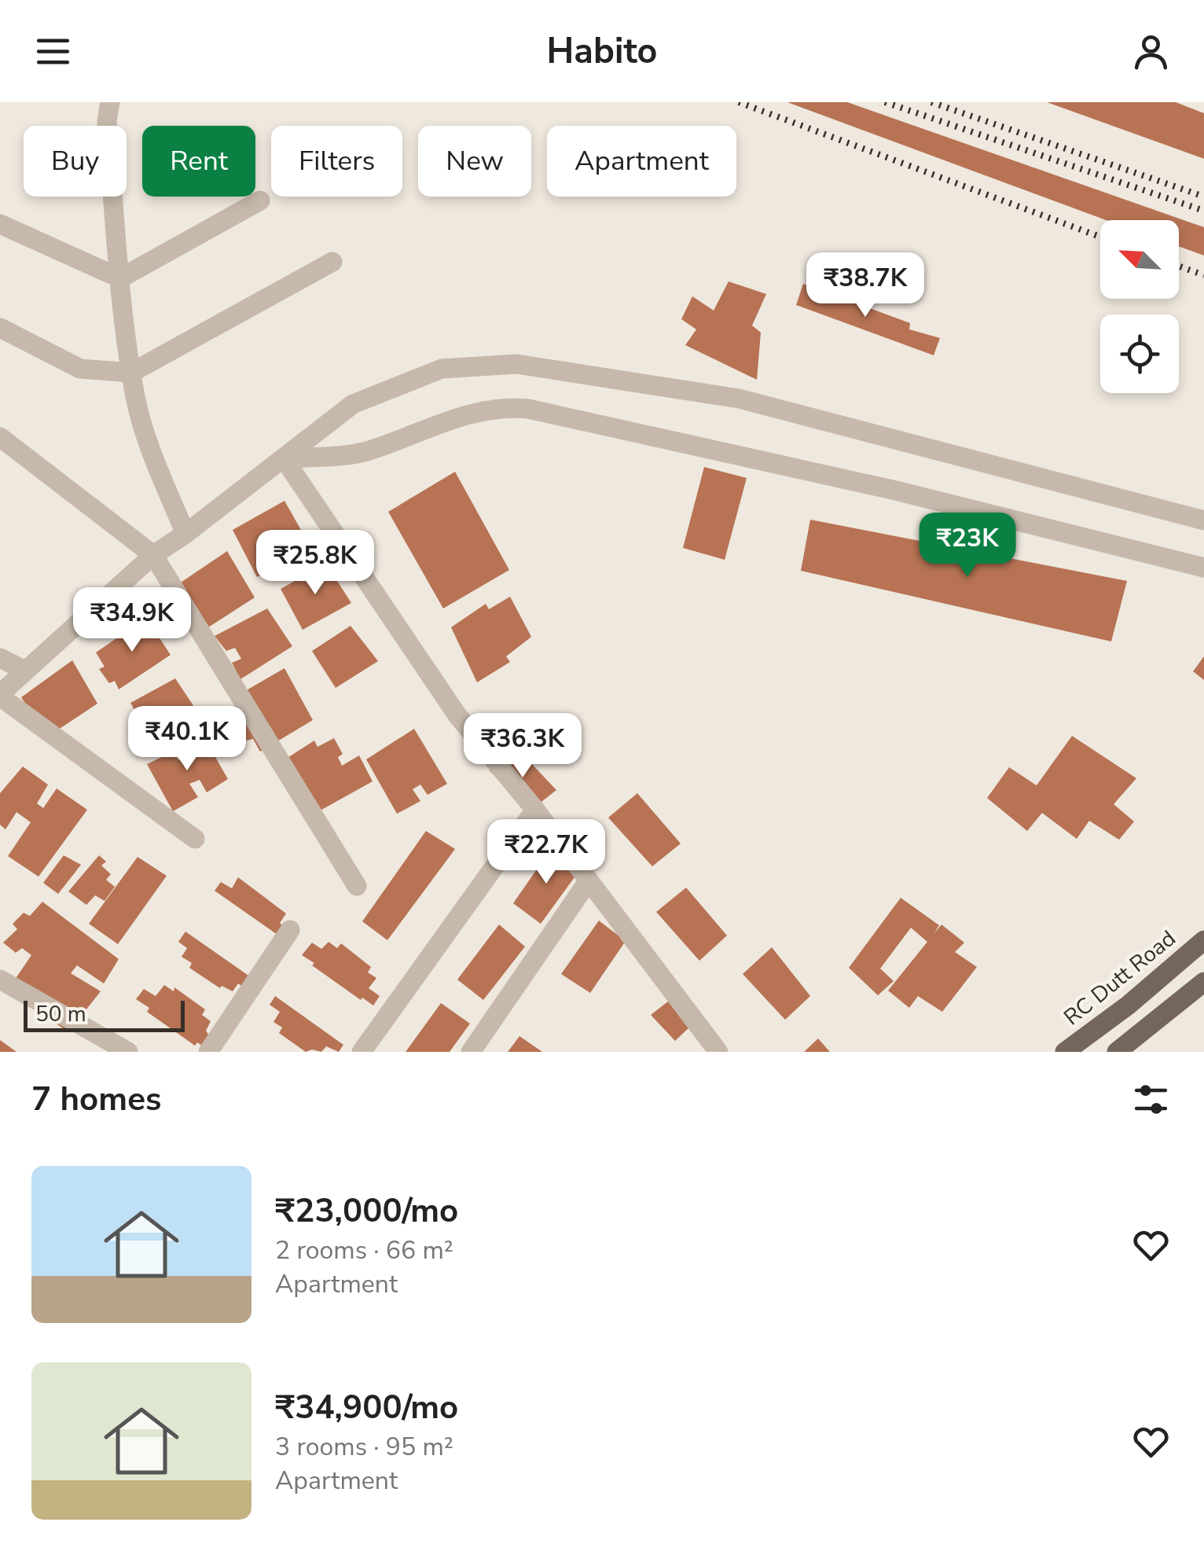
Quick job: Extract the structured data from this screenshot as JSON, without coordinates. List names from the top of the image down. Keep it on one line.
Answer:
{"streets":{"main road":["RC Dutt Road"]},"scale_bar":"50 m","north":"top left","page":{"header":"Habito","chip":["Buy","Rent","Filters","New","Apartment"],"price":["₹38.7K","₹23K","₹25.8K","₹34.9K","₹40.1K","₹36.3K","₹22.7K"],"scale":"50 m","heading":"7 homes","list":[{"name":"₹23,000/mo","note":"2 rooms · 66 m² · Apartment"},{"name":"₹34,900/mo","note":"3 rooms · 95 m² · Apartment"}]}}
